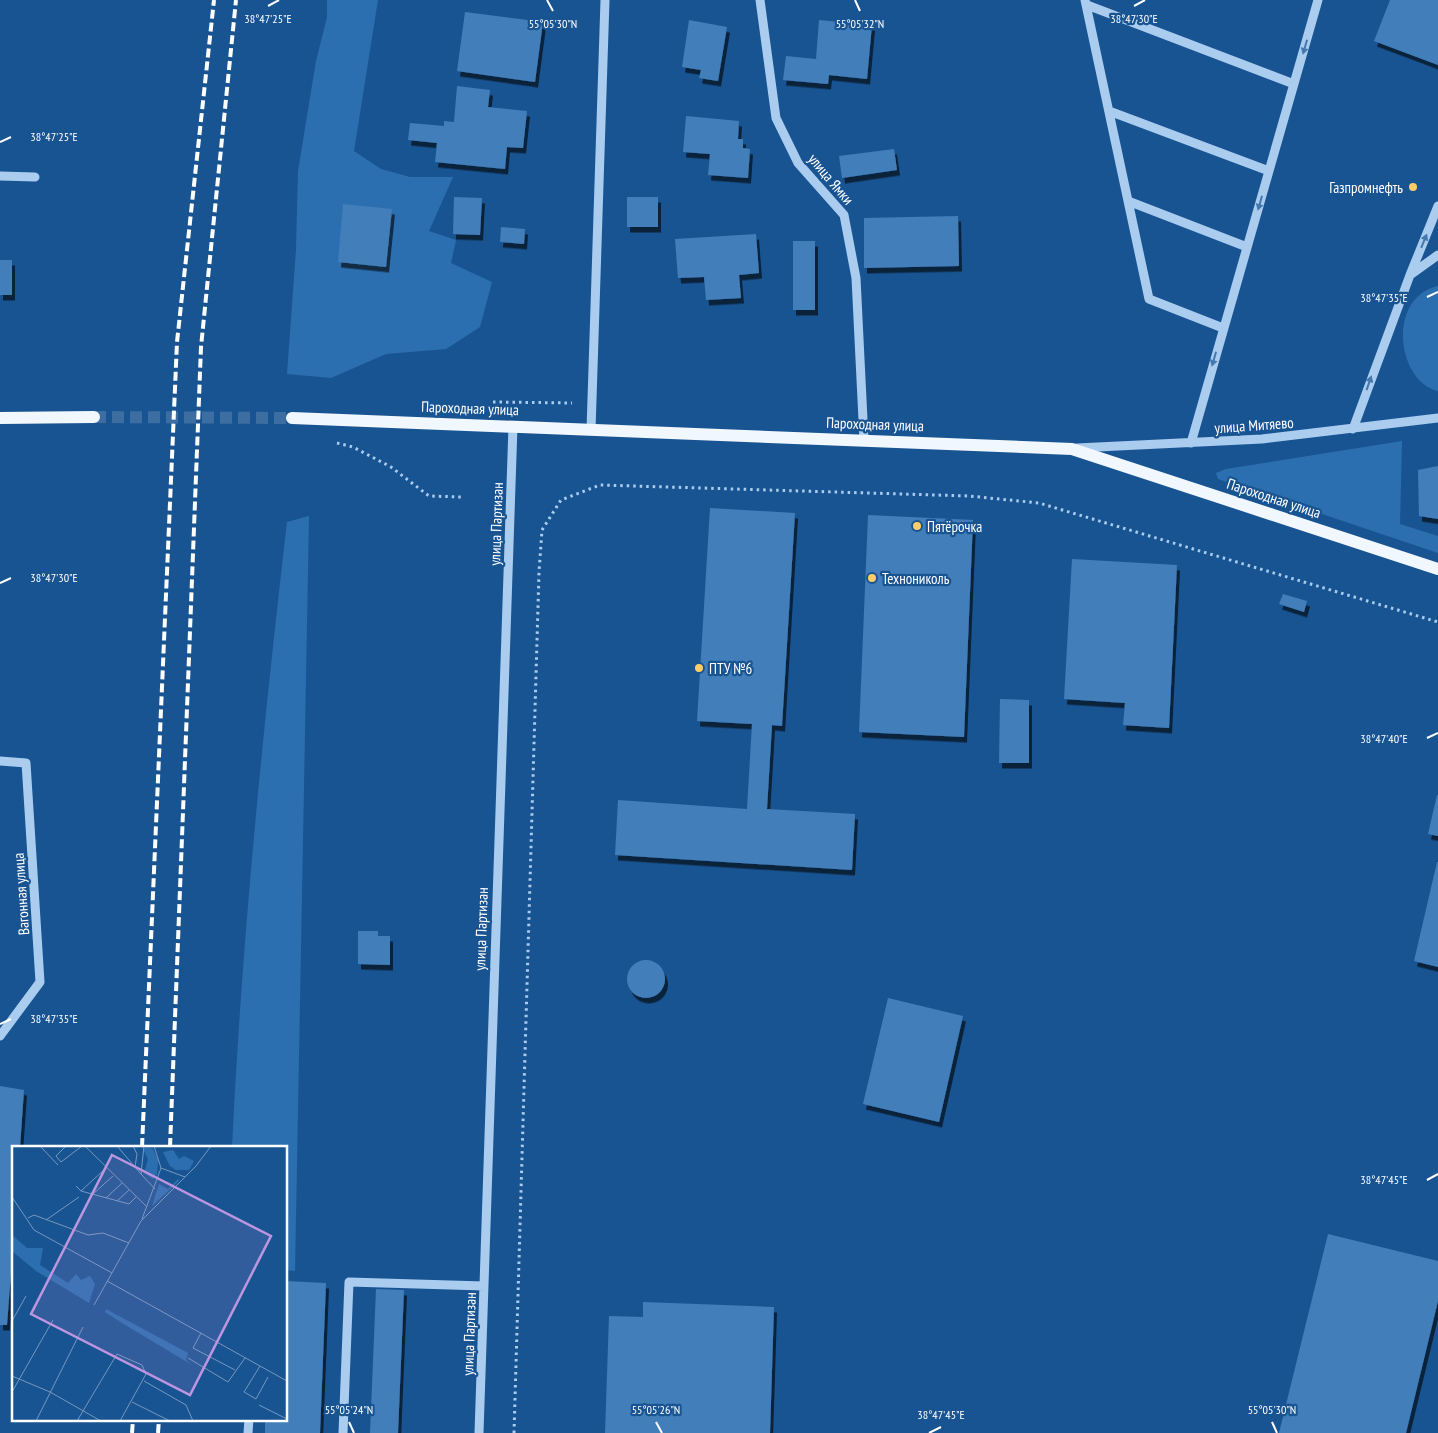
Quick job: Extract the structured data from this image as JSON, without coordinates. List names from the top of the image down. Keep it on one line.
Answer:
{"streets":{"main road":["Пароходная улица"],"street":["улица Ямки","улица Митяево","улица Партизан","Вагонная улица"]},"crossings":[["улица Ямки","Пароходная улица"],["Пароходная улица","улица Митяево"],["Пароходная улица","улица Партизан"]],"places":["Газпромнефть","Пятёрочка","Технониколь","ПТУ №6"],"coordinates":["38°47'25\"E","38°47'30\"E","55°05'30\"N","55°05'32\"N","38°47'35\"E","38°47'40\"E","38°47'45\"E","55°05'24\"N","55°05'26\"N"]}
